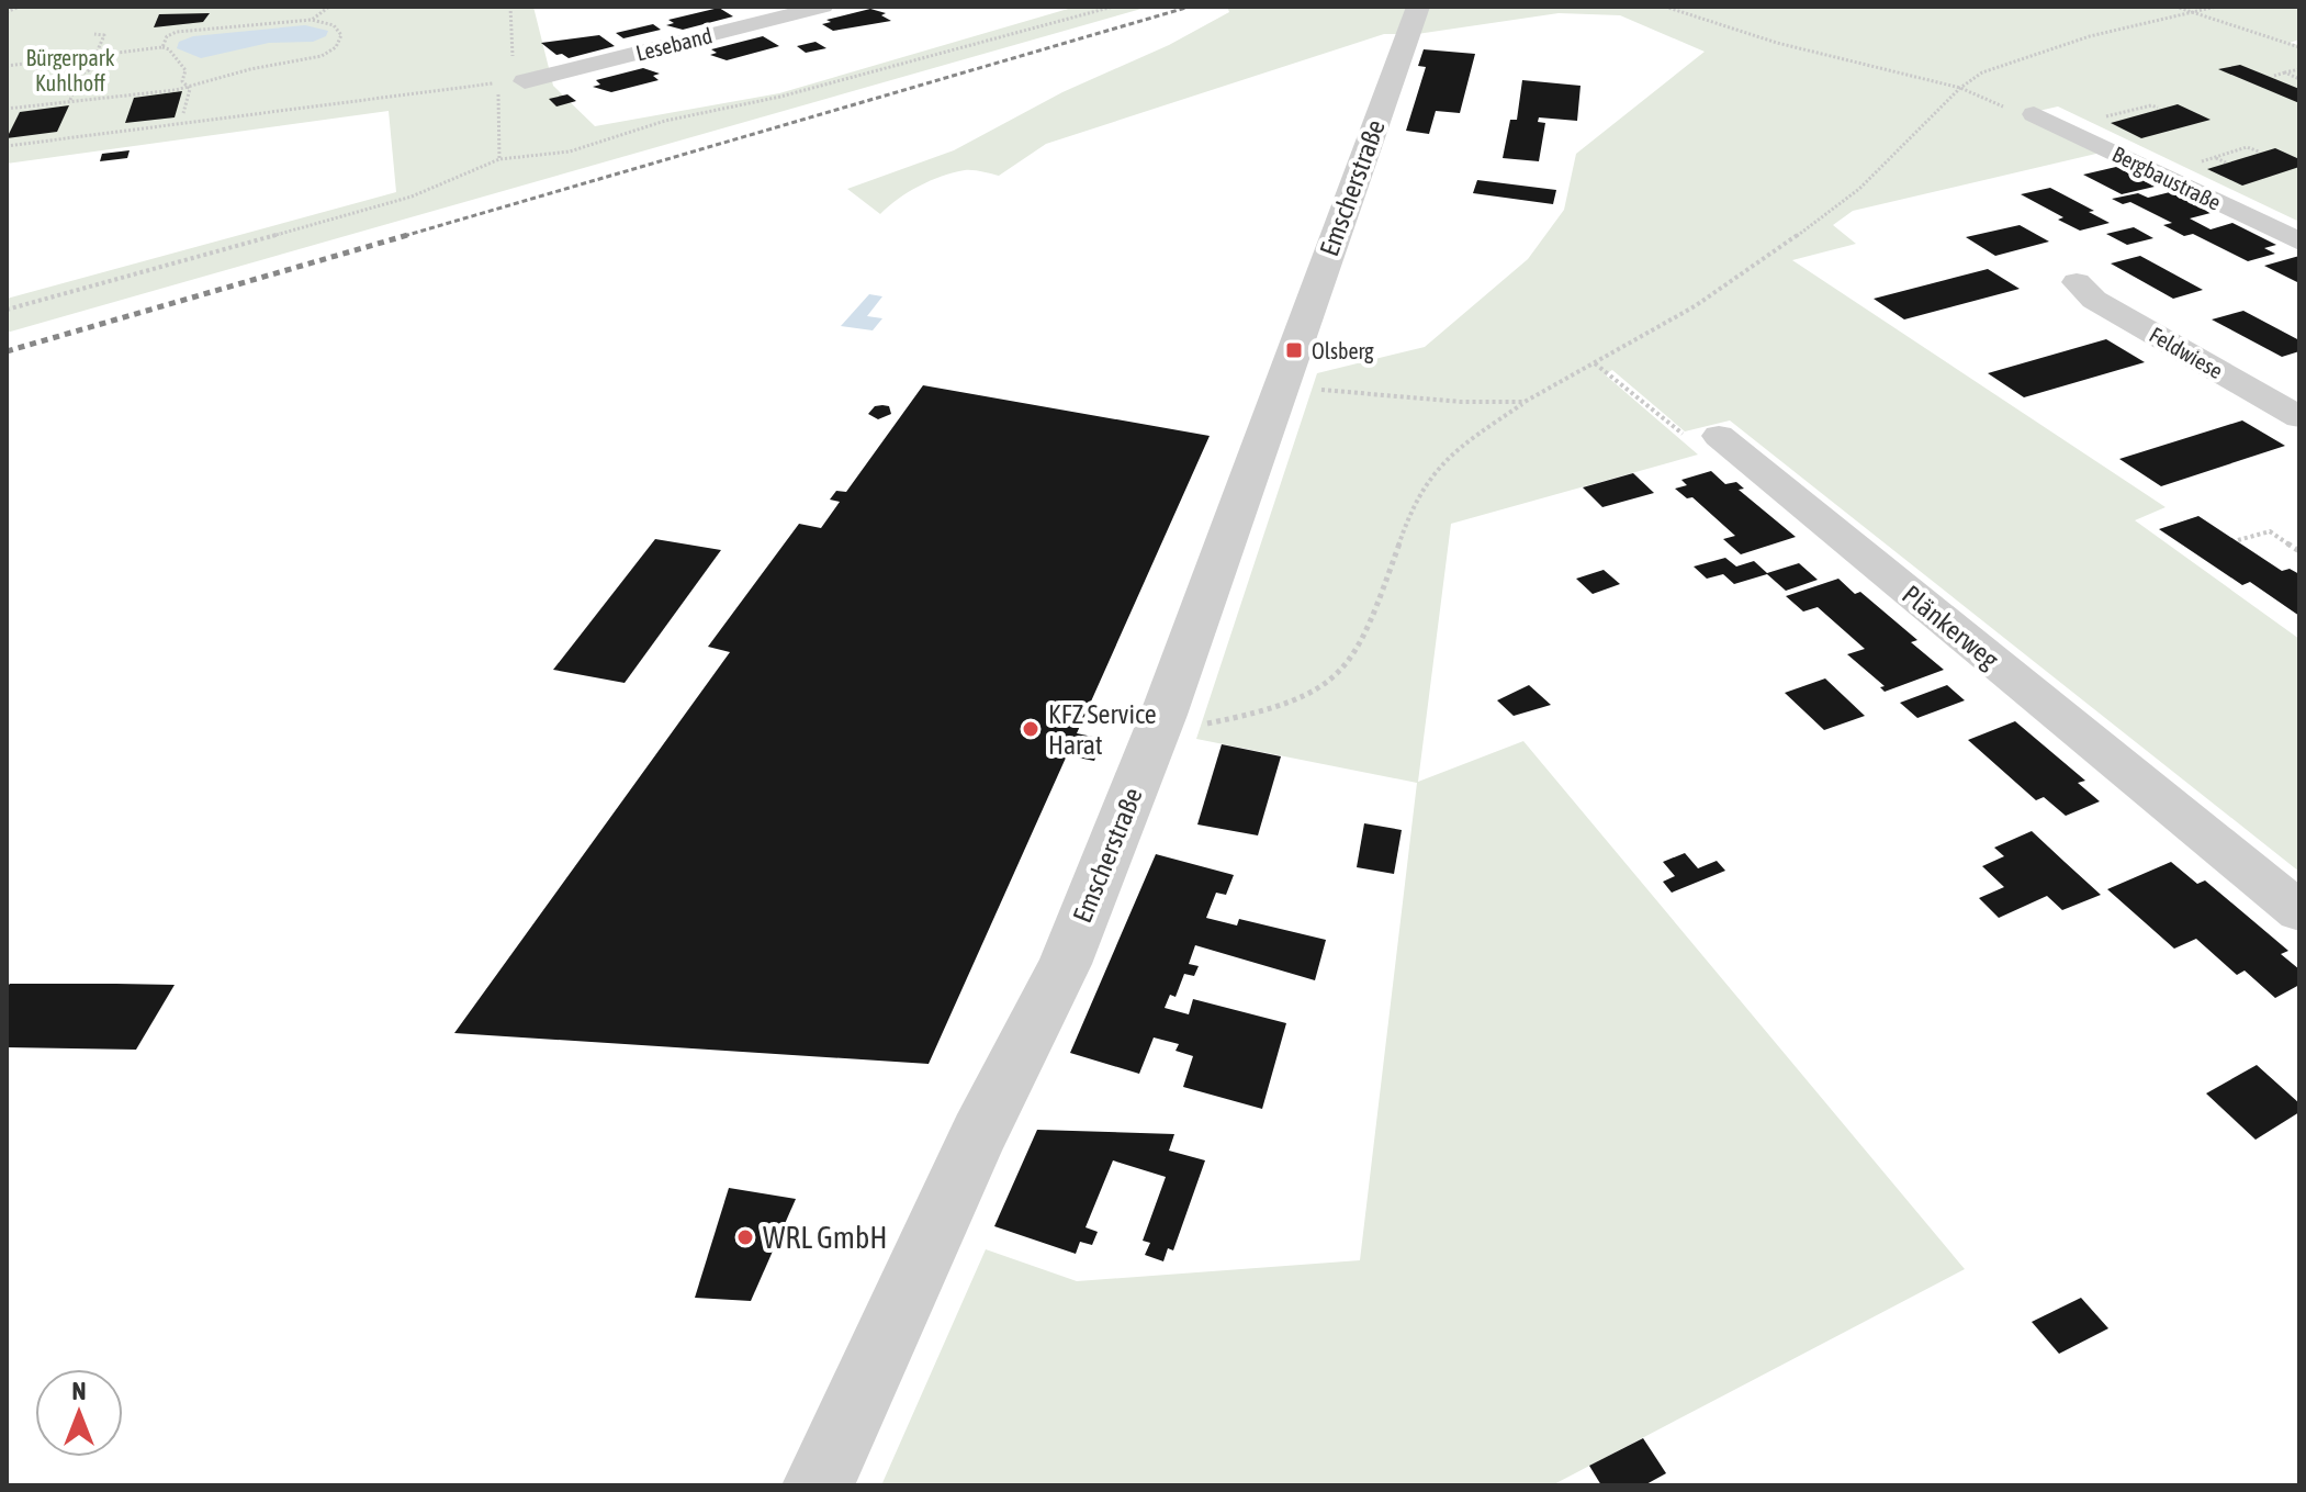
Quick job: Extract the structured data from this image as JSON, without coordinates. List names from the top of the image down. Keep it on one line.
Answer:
{"streets":{"street":["Leseband","Bergbaustraße","Emscherstraße","Feldwiese","Plänkerweg"]},"parks":["Bürgerpark Kuhlhoff"],"places":{"transit":["Olsberg"],"other":["KFZ Service Harat","WRL GmbH"]},"north":"top"}
